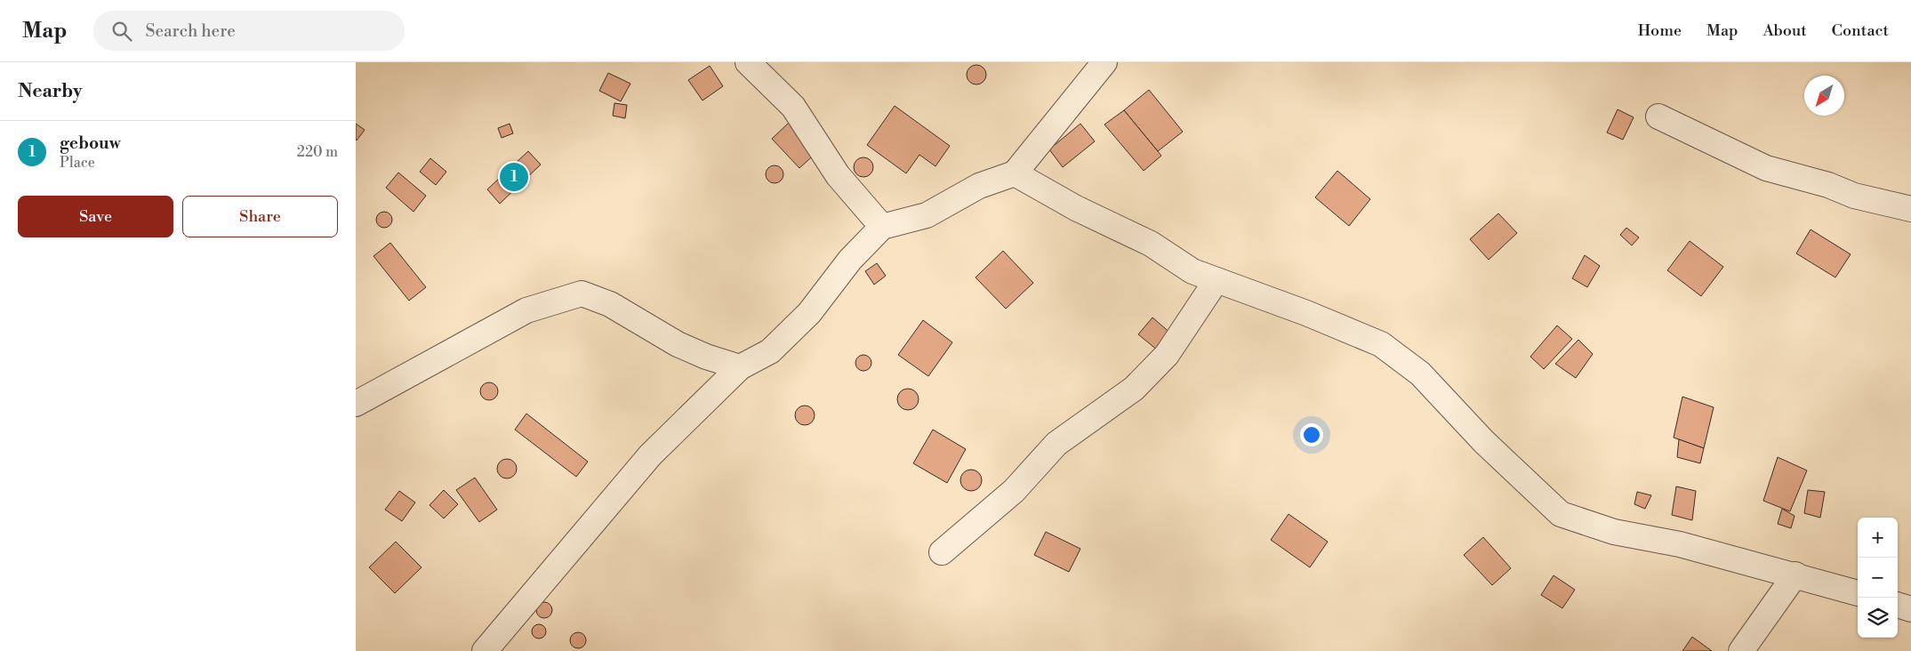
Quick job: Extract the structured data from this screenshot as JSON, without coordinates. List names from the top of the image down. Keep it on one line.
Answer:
{"north":"bottom left","page":{"header":"Map","search":"Search here","nav":["Home","Map","About","Contact"],"heading":"Nearby","list":[{"mark":"1","name":"gebouw","note":"Place","value":"220 m"}],"pins":"1","buttons":["Save","Share"],"map_buttons":["+","−"]}}
